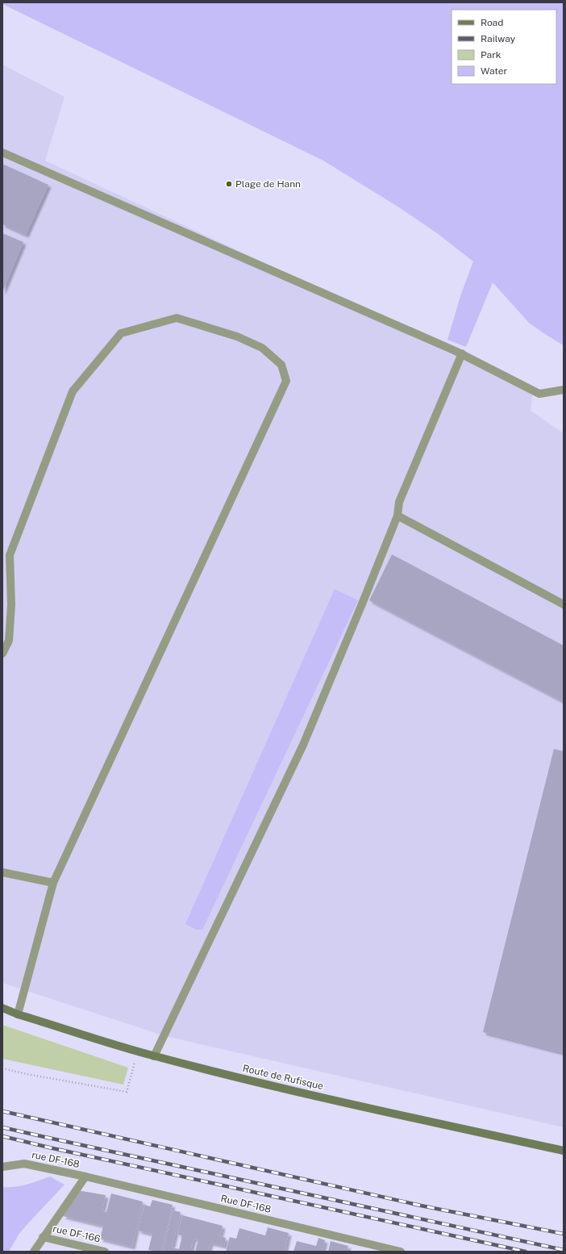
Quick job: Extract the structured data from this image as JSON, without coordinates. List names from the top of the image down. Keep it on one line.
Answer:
{"streets":{"main road":["Route de Rufisque"],"street":["rue DF-168","Rue DF-168","rue DF-166"]},"crossings":[["rue DF-168","Rue DF-168"]],"places":["Plage de Hann"],"legend":["Road","Railway","Park","Water"]}
